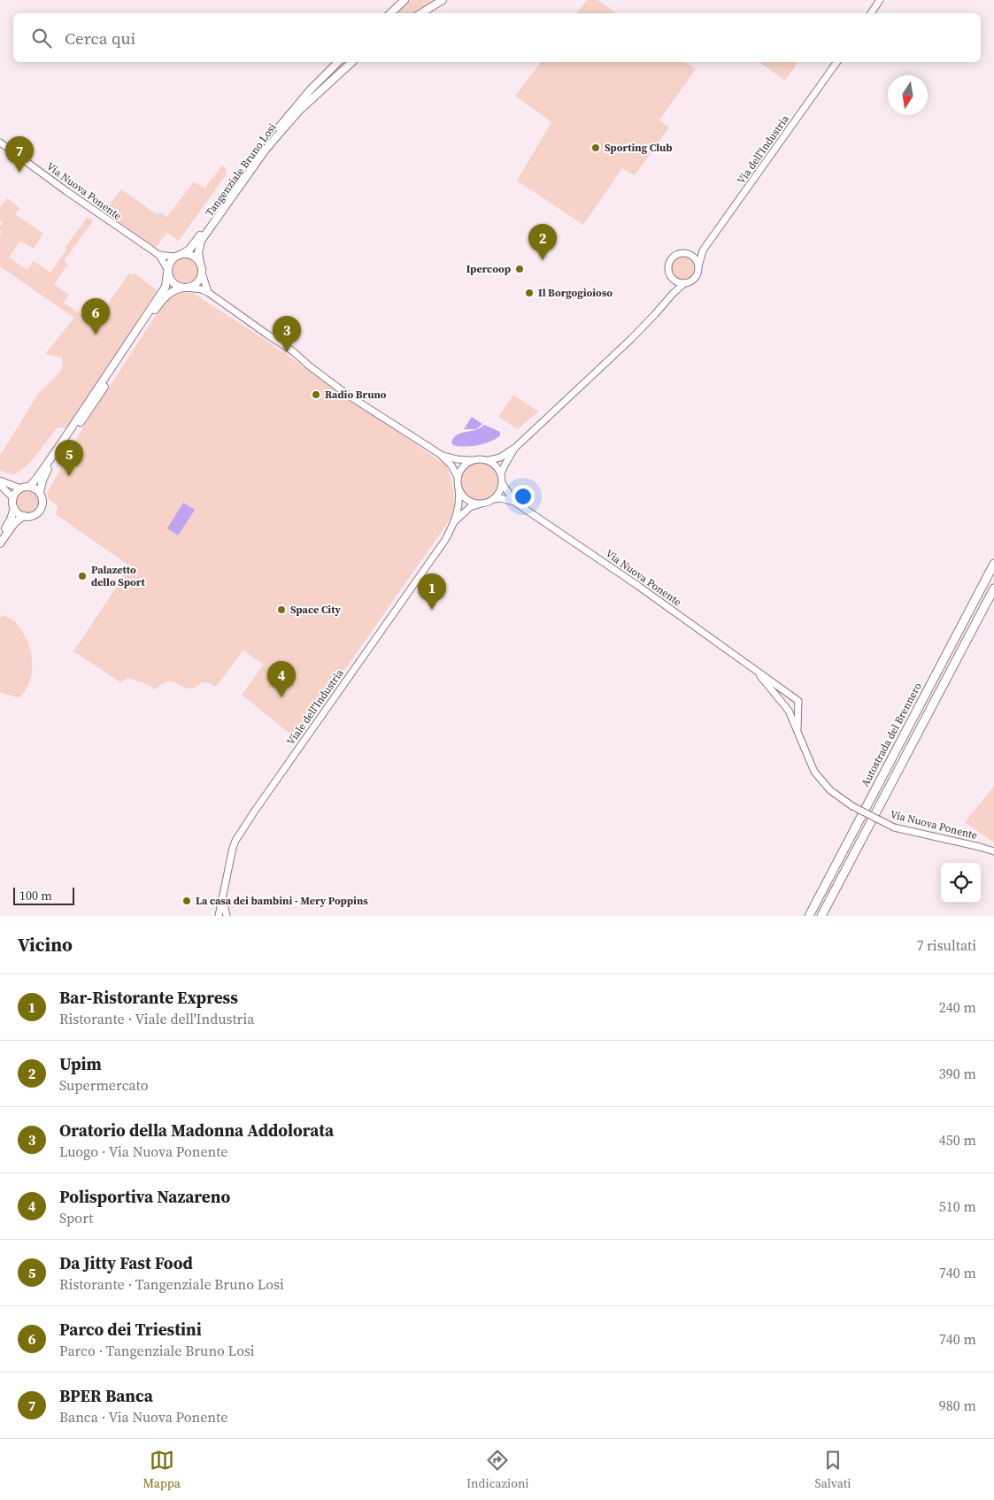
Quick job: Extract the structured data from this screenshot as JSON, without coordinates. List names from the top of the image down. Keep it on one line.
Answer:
{"streets":{"highway":["Autostrada del Brennero"],"main road":["Tangenziale Bruno Losi"],"street":["Via dell'Industria","Via Nuova Ponente","Viale dell'Industria"]},"crossings":[["Tangenziale Bruno Losi","Via Nuova Ponente"],["Via Nuova Ponente","Viale dell'Industria"]],"places":["Sporting Club","Ipercoop","Il Borgogioioso","Radio Bruno","Palazetto dello Sport","Space City","La casa dei bambini - Mery Poppins"],"scale_bar":"100 m","north":"bottom","page":{"search":"Cerca qui","pins":["7","2","6","3","5","1","4"],"scale":"100 m","heading":["Vicino","7 risultati"],"list":[{"mark":"1","name":"Bar-Ristorante Express","note":"Ristorante · Viale dell'Industria","value":"240 m"},{"mark":"2","name":"Upim","note":"Supermercato","value":"390 m"},{"mark":"3","name":"Oratorio della Madonna Addolorata","note":"Luogo · Via Nuova Ponente","value":"450 m"},{"mark":"4","name":"Polisportiva Nazareno","note":"Sport","value":"510 m"},{"mark":"5","name":"Da Jitty Fast Food","note":"Ristorante · Tangenziale Bruno Losi","value":"740 m"},{"mark":"6","name":"Parco dei Triestini","note":"Parco · Tangenziale Bruno Losi","value":"740 m"},{"mark":"7","name":"BPER Banca","note":"Banca · Via Nuova Ponente","value":"980 m"}],"nav":["Mappa","Indicazioni","Salvati"]}}
